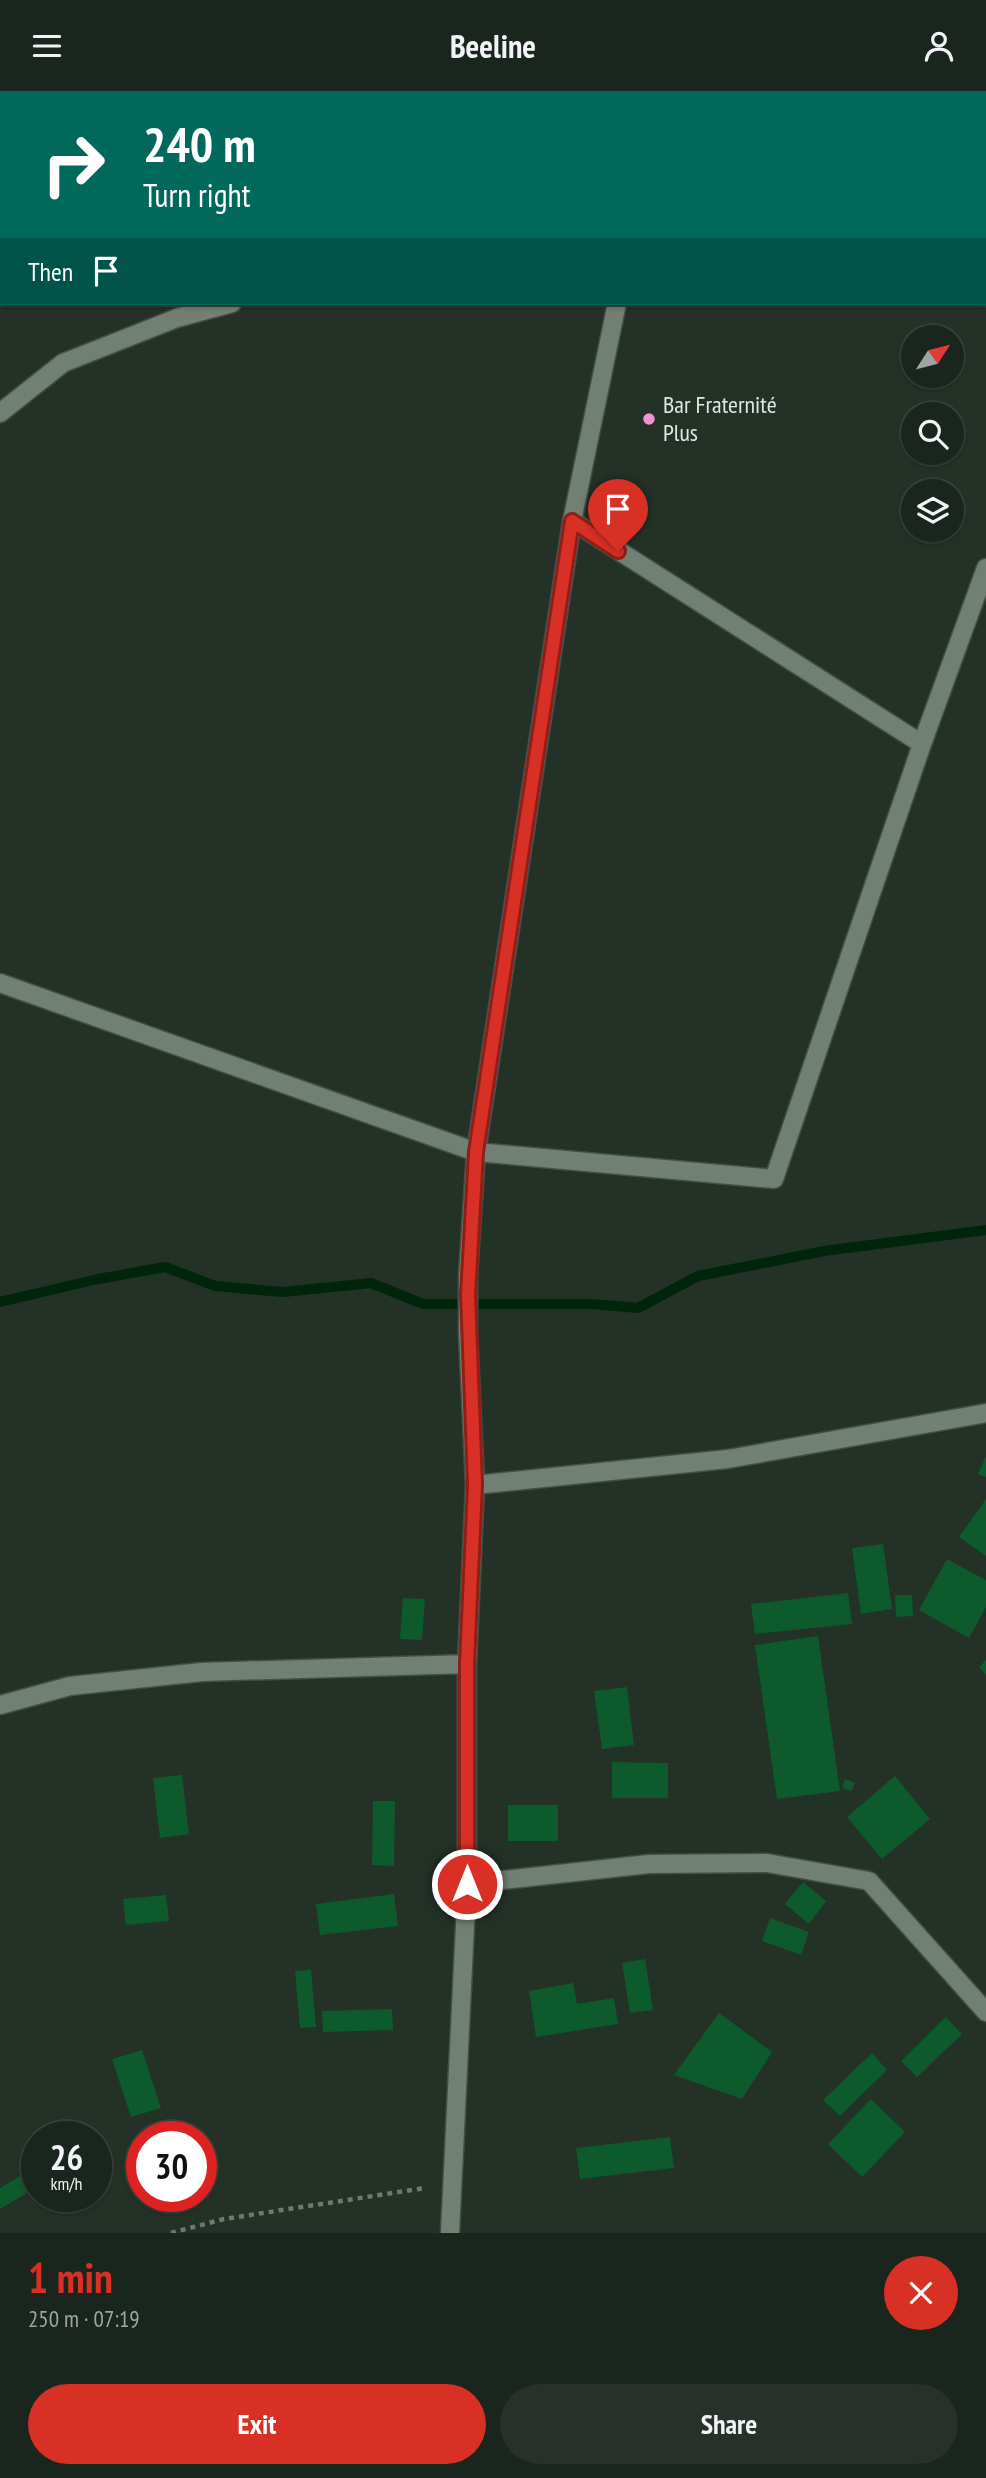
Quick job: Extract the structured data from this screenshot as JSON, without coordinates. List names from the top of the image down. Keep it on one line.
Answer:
{"places":["Bar Fraternité Plus"],"north":"top right","page":{"header":"Beeline","turn":["240 m","Turn right"],"then":"Then","speed":"26 km/h","limit":"30","heading":["1 min","250 m · 07:19"],"buttons":["Exit","Share"]}}
